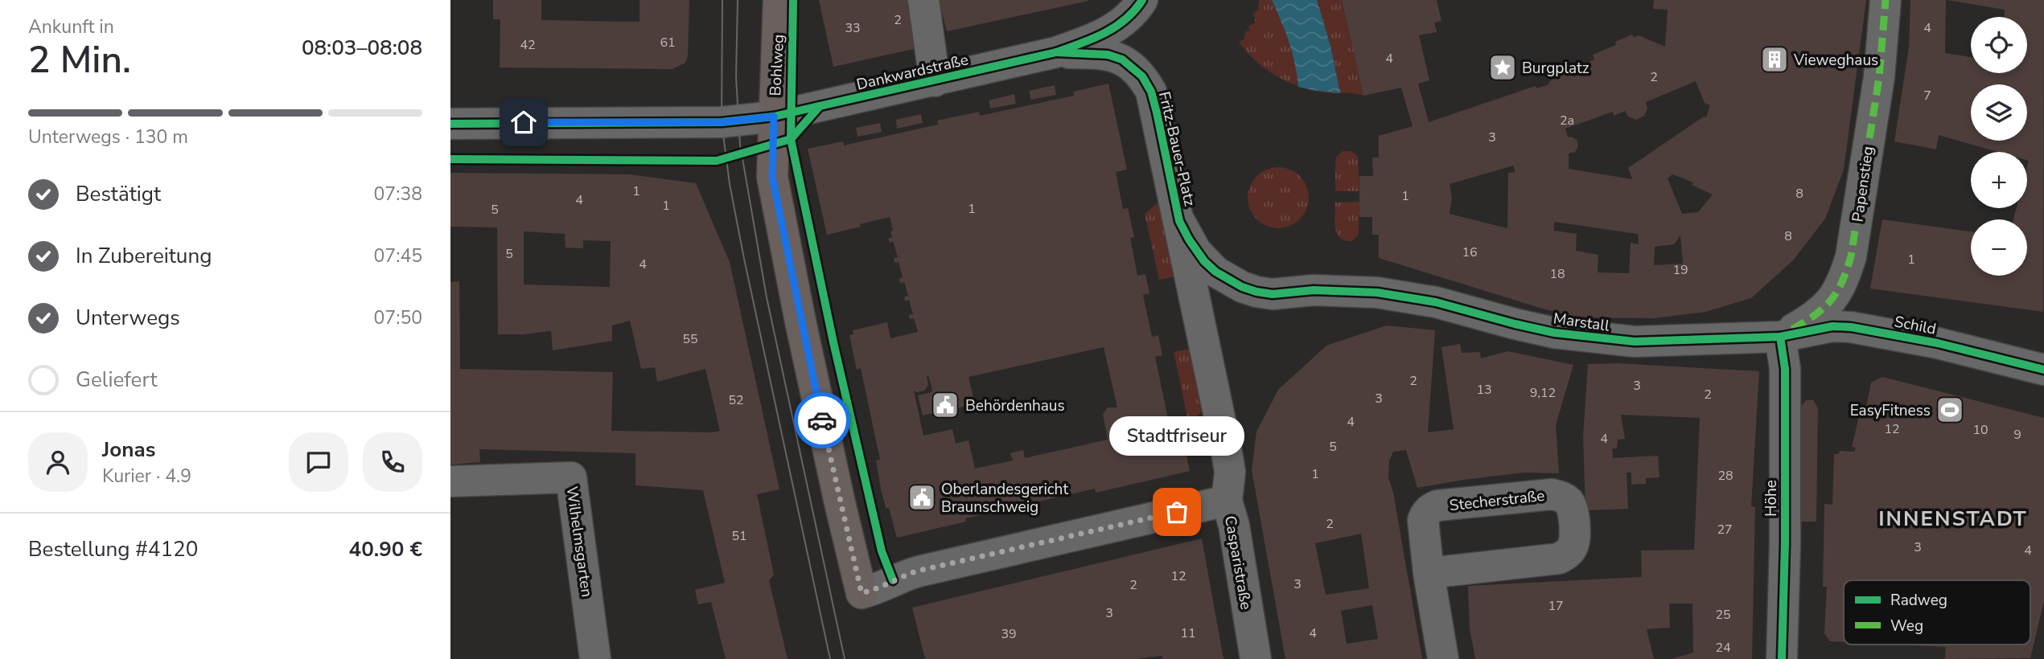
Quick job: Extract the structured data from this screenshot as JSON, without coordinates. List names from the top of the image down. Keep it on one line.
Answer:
{"streets":{"main road":["Bohlweg"],"street":["Dankwardstraße","Fritz-Bauer-Platz","Papenstieg","Marstall","Schild","Höhe","Stecherstraße","Wilhelmsgarten","Casparistraße"]},"crossings":[["Bohlweg","Dankwardstraße"],["Dankwardstraße","Fritz-Bauer-Platz"],["Fritz-Bauer-Platz","Marstall"],["Fritz-Bauer-Platz","Casparistraße"],["Papenstieg","Marstall"],["Papenstieg","Schild"],["Papenstieg","Höhe"],["Marstall","Schild"],["Marstall","Höhe"],["Schild","Höhe"]],"districts":["INNENSTADT"],"places":{"building":["Vieweghaus"],"place":["Burgplatz"],"public building":["Behördenhaus","Oberlandesgericht Braunschweig"],"sports":["EasyFitness"],"other":["Stadtfriseur"]},"house_numbers":["2","33","4","61","42","4","2","7","2a","3","1","8","1","4","1","1","5","8","16","5","1","4","19","18","55","2","3","13","9,12","2","3","52","4","12","10","9","4","5","1","28","2","27","51","3","4","12","3","2","17","3","25","11","4","39","24"],"legend":["Radweg","Weg"],"page":{"heading":["2 Min.","Ankunft in","08:03–08:08"],"panel":["Jonas","Kurier · 4.9","Bestellung #4120","40.90 €"],"map_buttons":["+","−"],"bar":"Unterwegs · 130 m","list":[["Bestätigt","07:38"],["In Zubereitung","07:45"],["Unterwegs","07:50"],"Geliefert"],"bubble":"Stadtfriseur"}}
